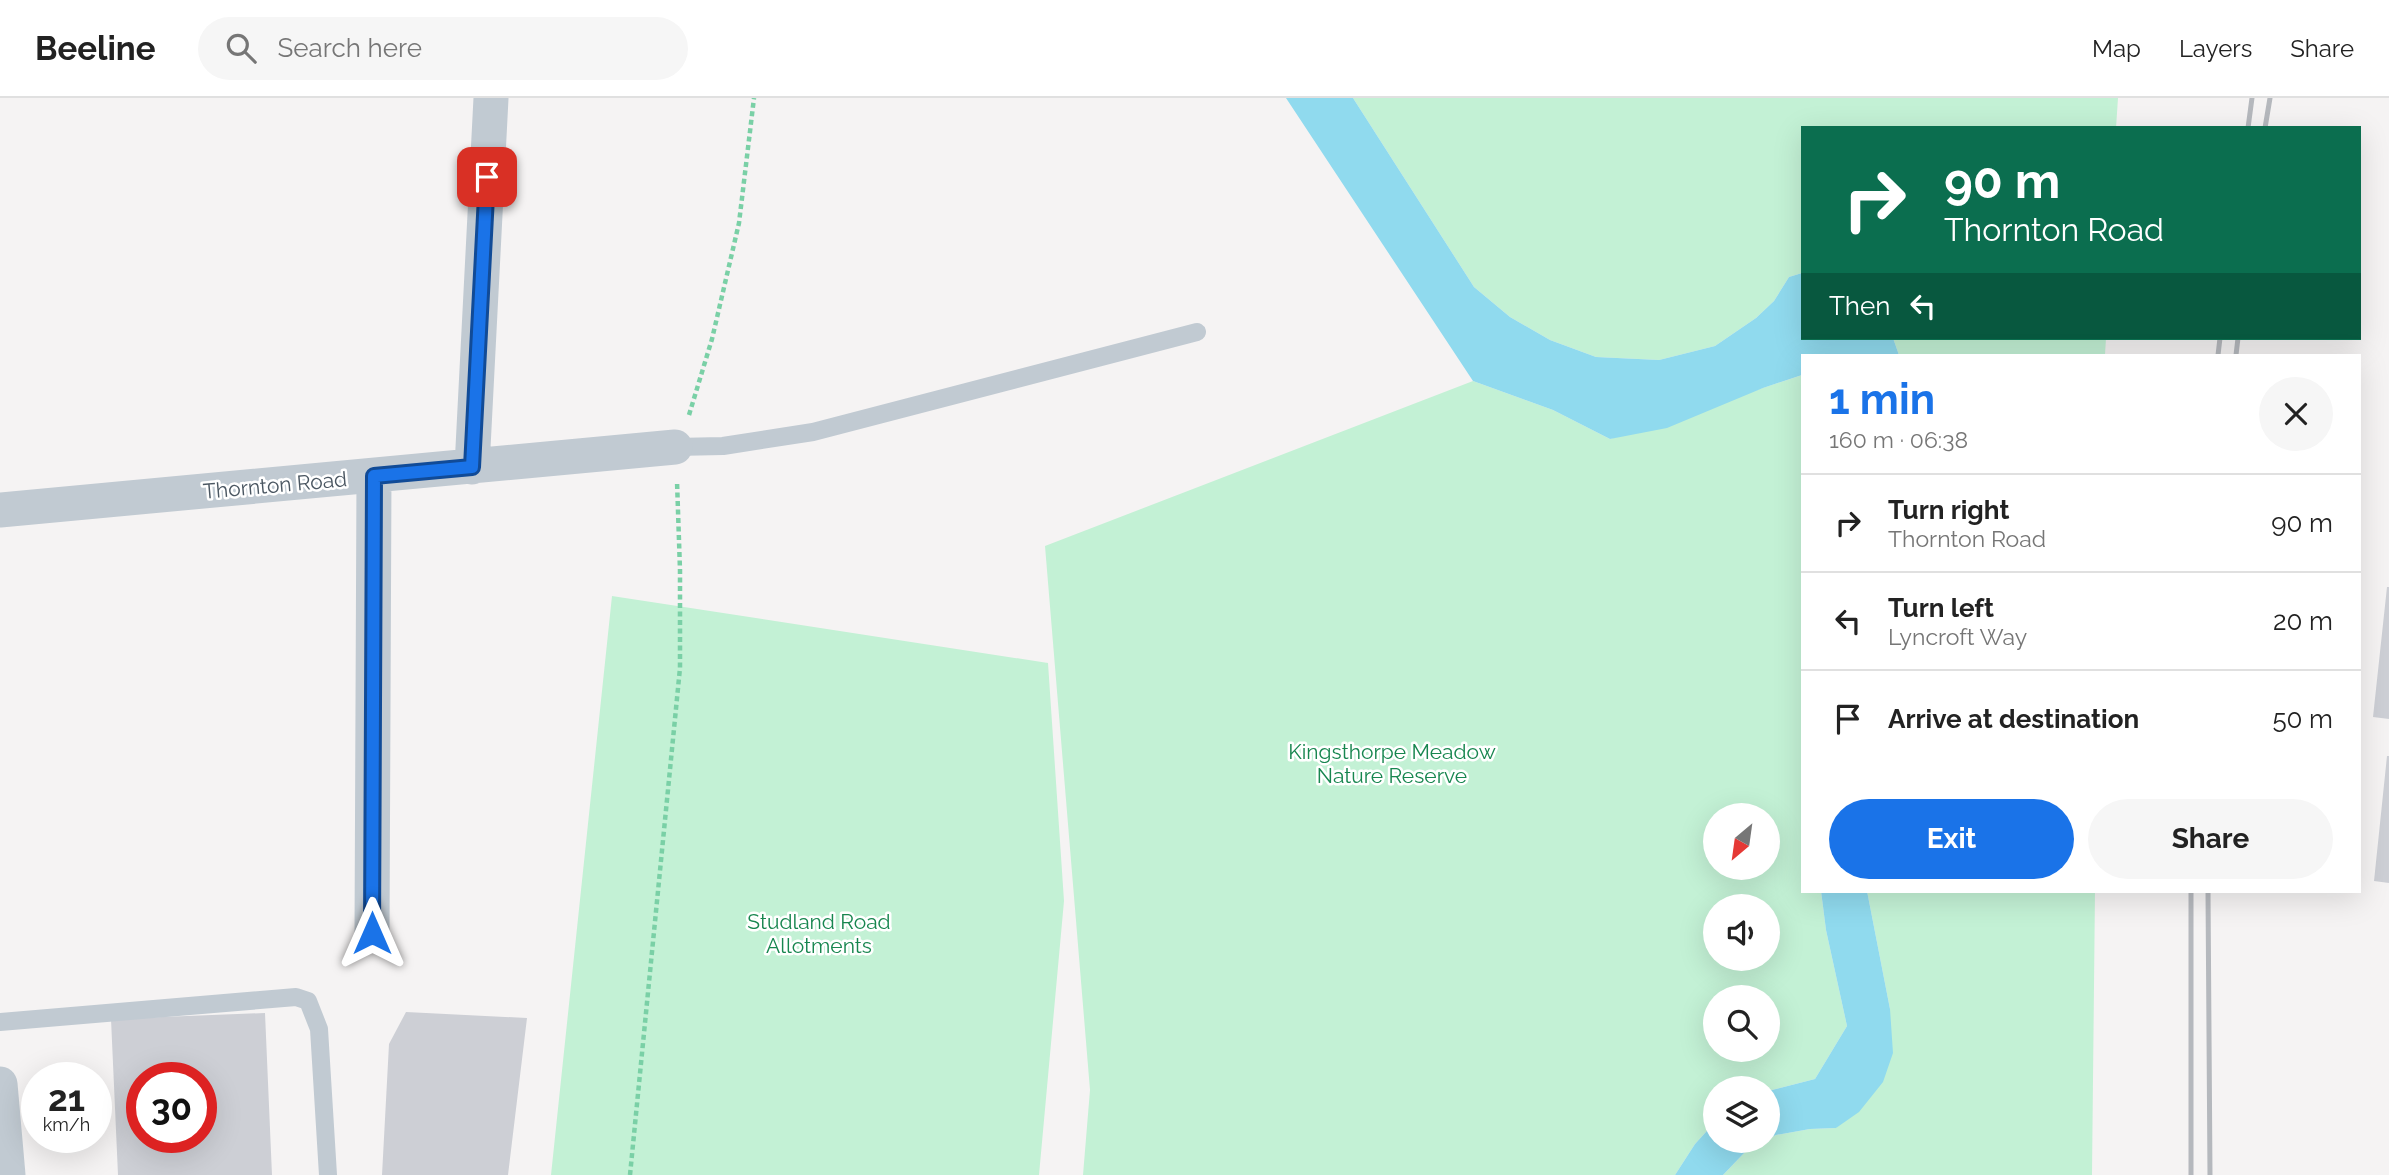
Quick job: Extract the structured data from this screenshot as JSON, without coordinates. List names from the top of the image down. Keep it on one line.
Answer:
{"streets":{"street":["Thornton Road"]},"parks":["Kingsthorpe Meadow Nature Reserve","Studland Road Allotments"],"north":"bottom left","page":{"header":"Beeline","search":"Search here","nav":["Map","Layers","Share"],"turn":["90 m","Thornton Road"],"then":"Then","heading":["1 min","160 m · 06:38"],"list":[{"name":"Turn right","note":"Thornton Road","value":"90 m"},{"name":"Turn left","note":"Lyncroft Way","value":"20 m"},{"name":"Arrive at destination","value":"50 m"}],"buttons":["Exit","Share"],"speed":"21 km/h","limit":"30"}}
